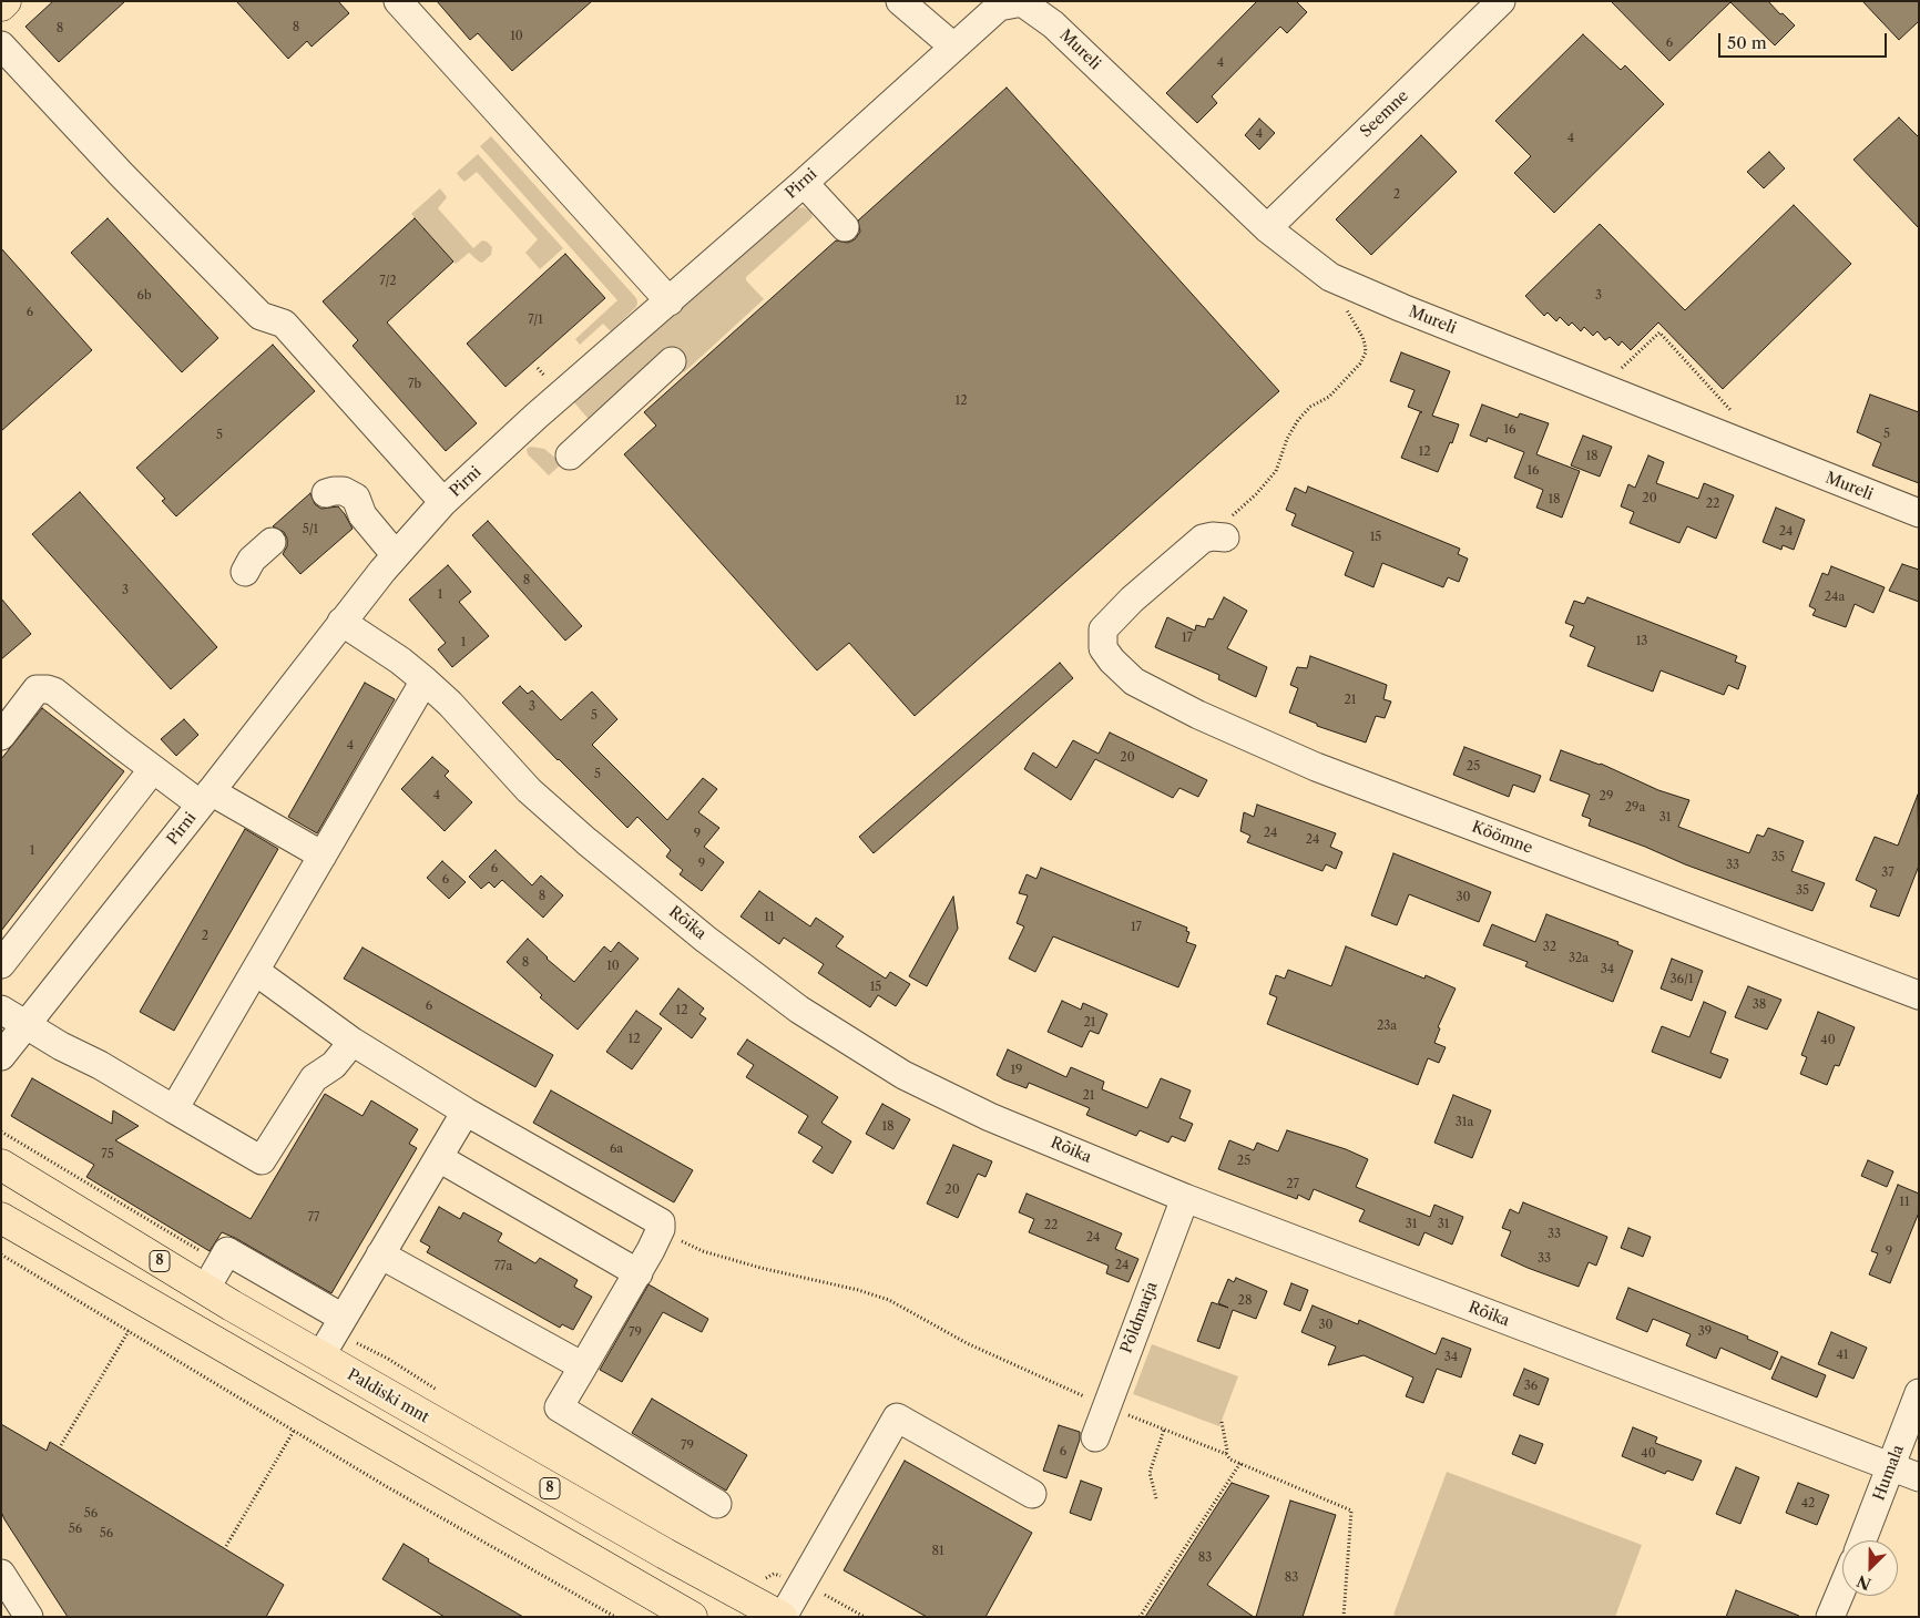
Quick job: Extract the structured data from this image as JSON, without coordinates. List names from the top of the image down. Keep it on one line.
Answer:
{"streets":{"main road":["8","Paldiski mnt"],"street":["Mureli","Seemne","Pirni","Köömne","Rõika","Põldmarja","Humala"]},"crossings":[["Mureli","Seemne"],["Mureli","Pirni"],["Pirni","Rõika"],["Rõika","Põldmarja"],["Rõika","Humala"]],"house_numbers":["8","8","10","6","4","4","4","2","7/2","6b","3","6","7/1","7b","12","16","5","5","12","18","16","20","18","22","5/1","24","15","8","3","1","24a","17","13","1","21","3","5","4","20","25","5","4","29","29a","31","24","9","24","1","35","9","33","6","37","6","35","8","30","11","17","2","32","32a","8","10","34","36/1","15","38","6","12","21","23a","12","40","19","21","31a","18","6a","75","25","27","20","11","77","31","31","22","33","24","9","33","24","77a","28","30","39","79","41","34","36","79","6","40","42","56","56","56","81","83","83"],"scale_bar":"50 m","north":"bottom left"}
